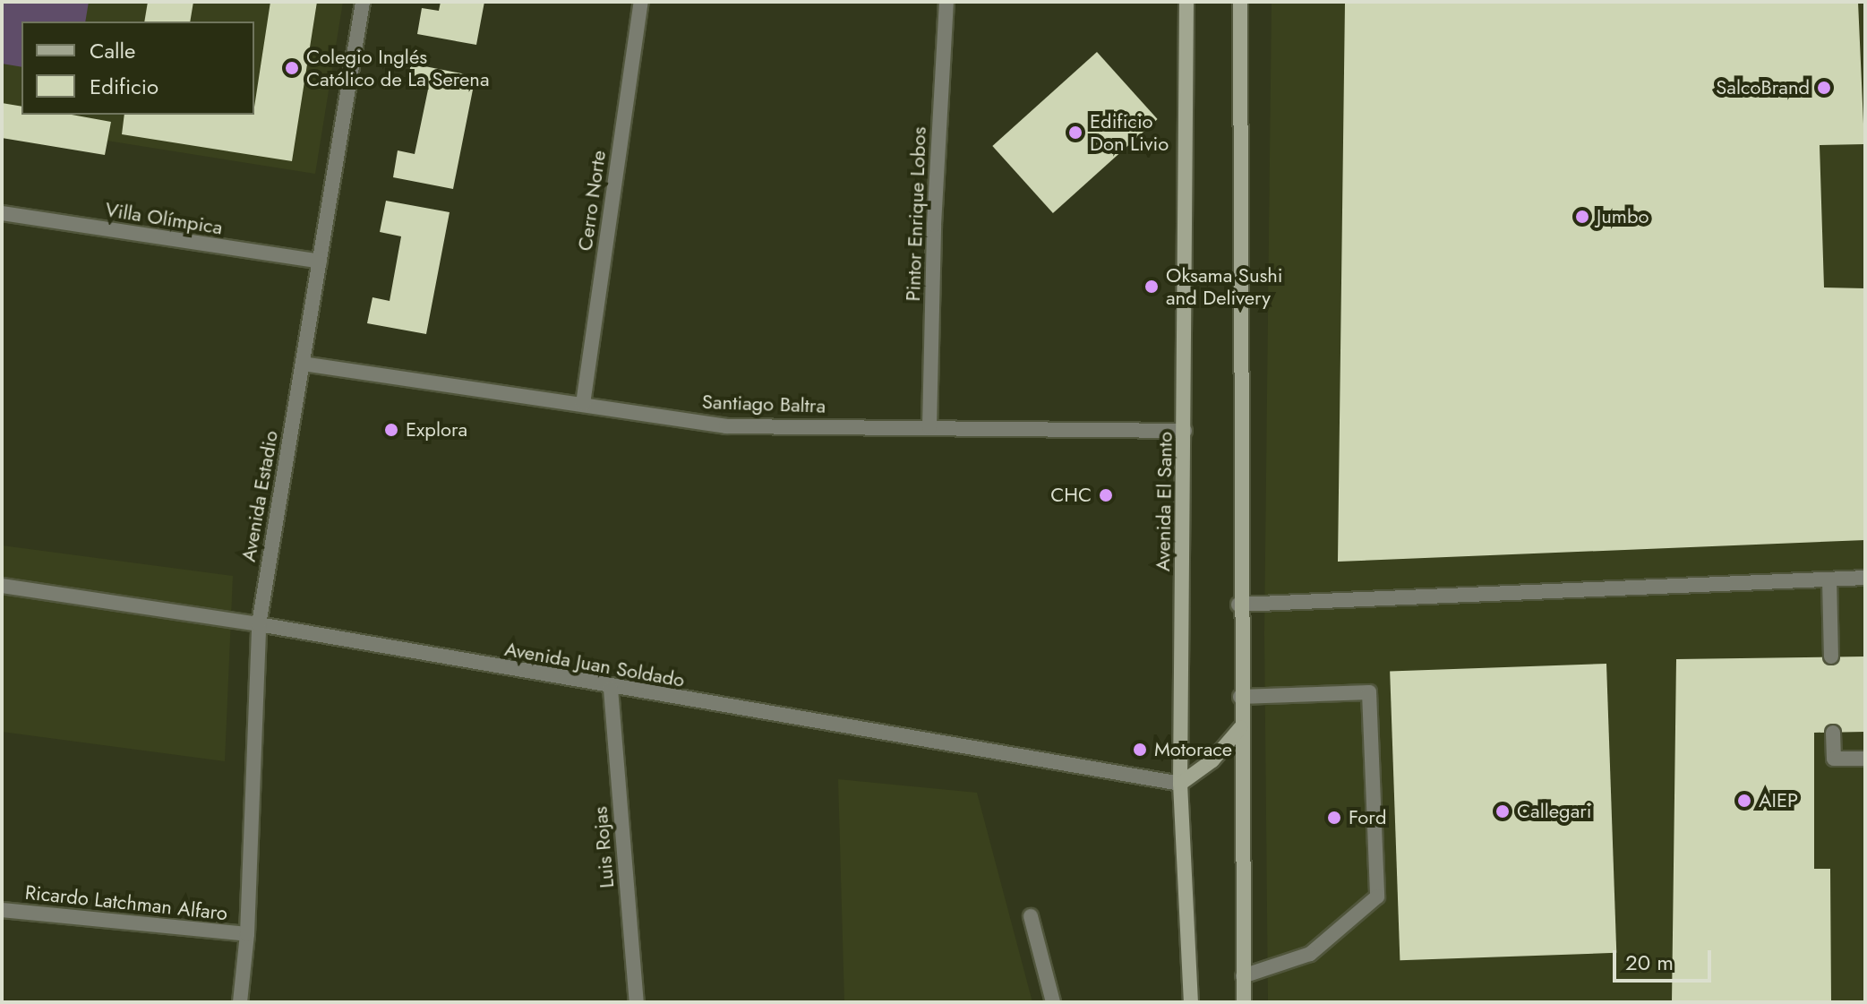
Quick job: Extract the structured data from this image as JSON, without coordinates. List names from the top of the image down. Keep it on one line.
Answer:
{"streets":{"main road":["Avenida El Santo"],"street":["Cerro Norte","Pintor Enrique Lobos","Villa Olímpica","Santiago Baltra","Avenida Estadio","Avenida Juan Soldado","Luis Rojas","Ricardo Latchman Alfaro"]},"crossings":[["Cerro Norte","Santiago Baltra"],["Pintor Enrique Lobos","Santiago Baltra"],["Villa Olímpica","Avenida Estadio"],["Santiago Baltra","Avenida Estadio"],["Santiago Baltra","Avenida El Santo"],["Avenida Estadio","Avenida Juan Soldado"],["Avenida Estadio","Ricardo Latchman Alfaro"],["Avenida El Santo","Avenida Juan Soldado"],["Avenida Juan Soldado","Luis Rojas"]],"places":["Colegio Inglés Católico de La Serena","SalcoBrand","Edificio Don Livio","Jumbo","Oksama Sushi and Delivery","Explora","CHC","Motorace","AIEP","Callegari","Ford"],"legend":["Calle","Edificio"],"scale_bar":"20 m"}
